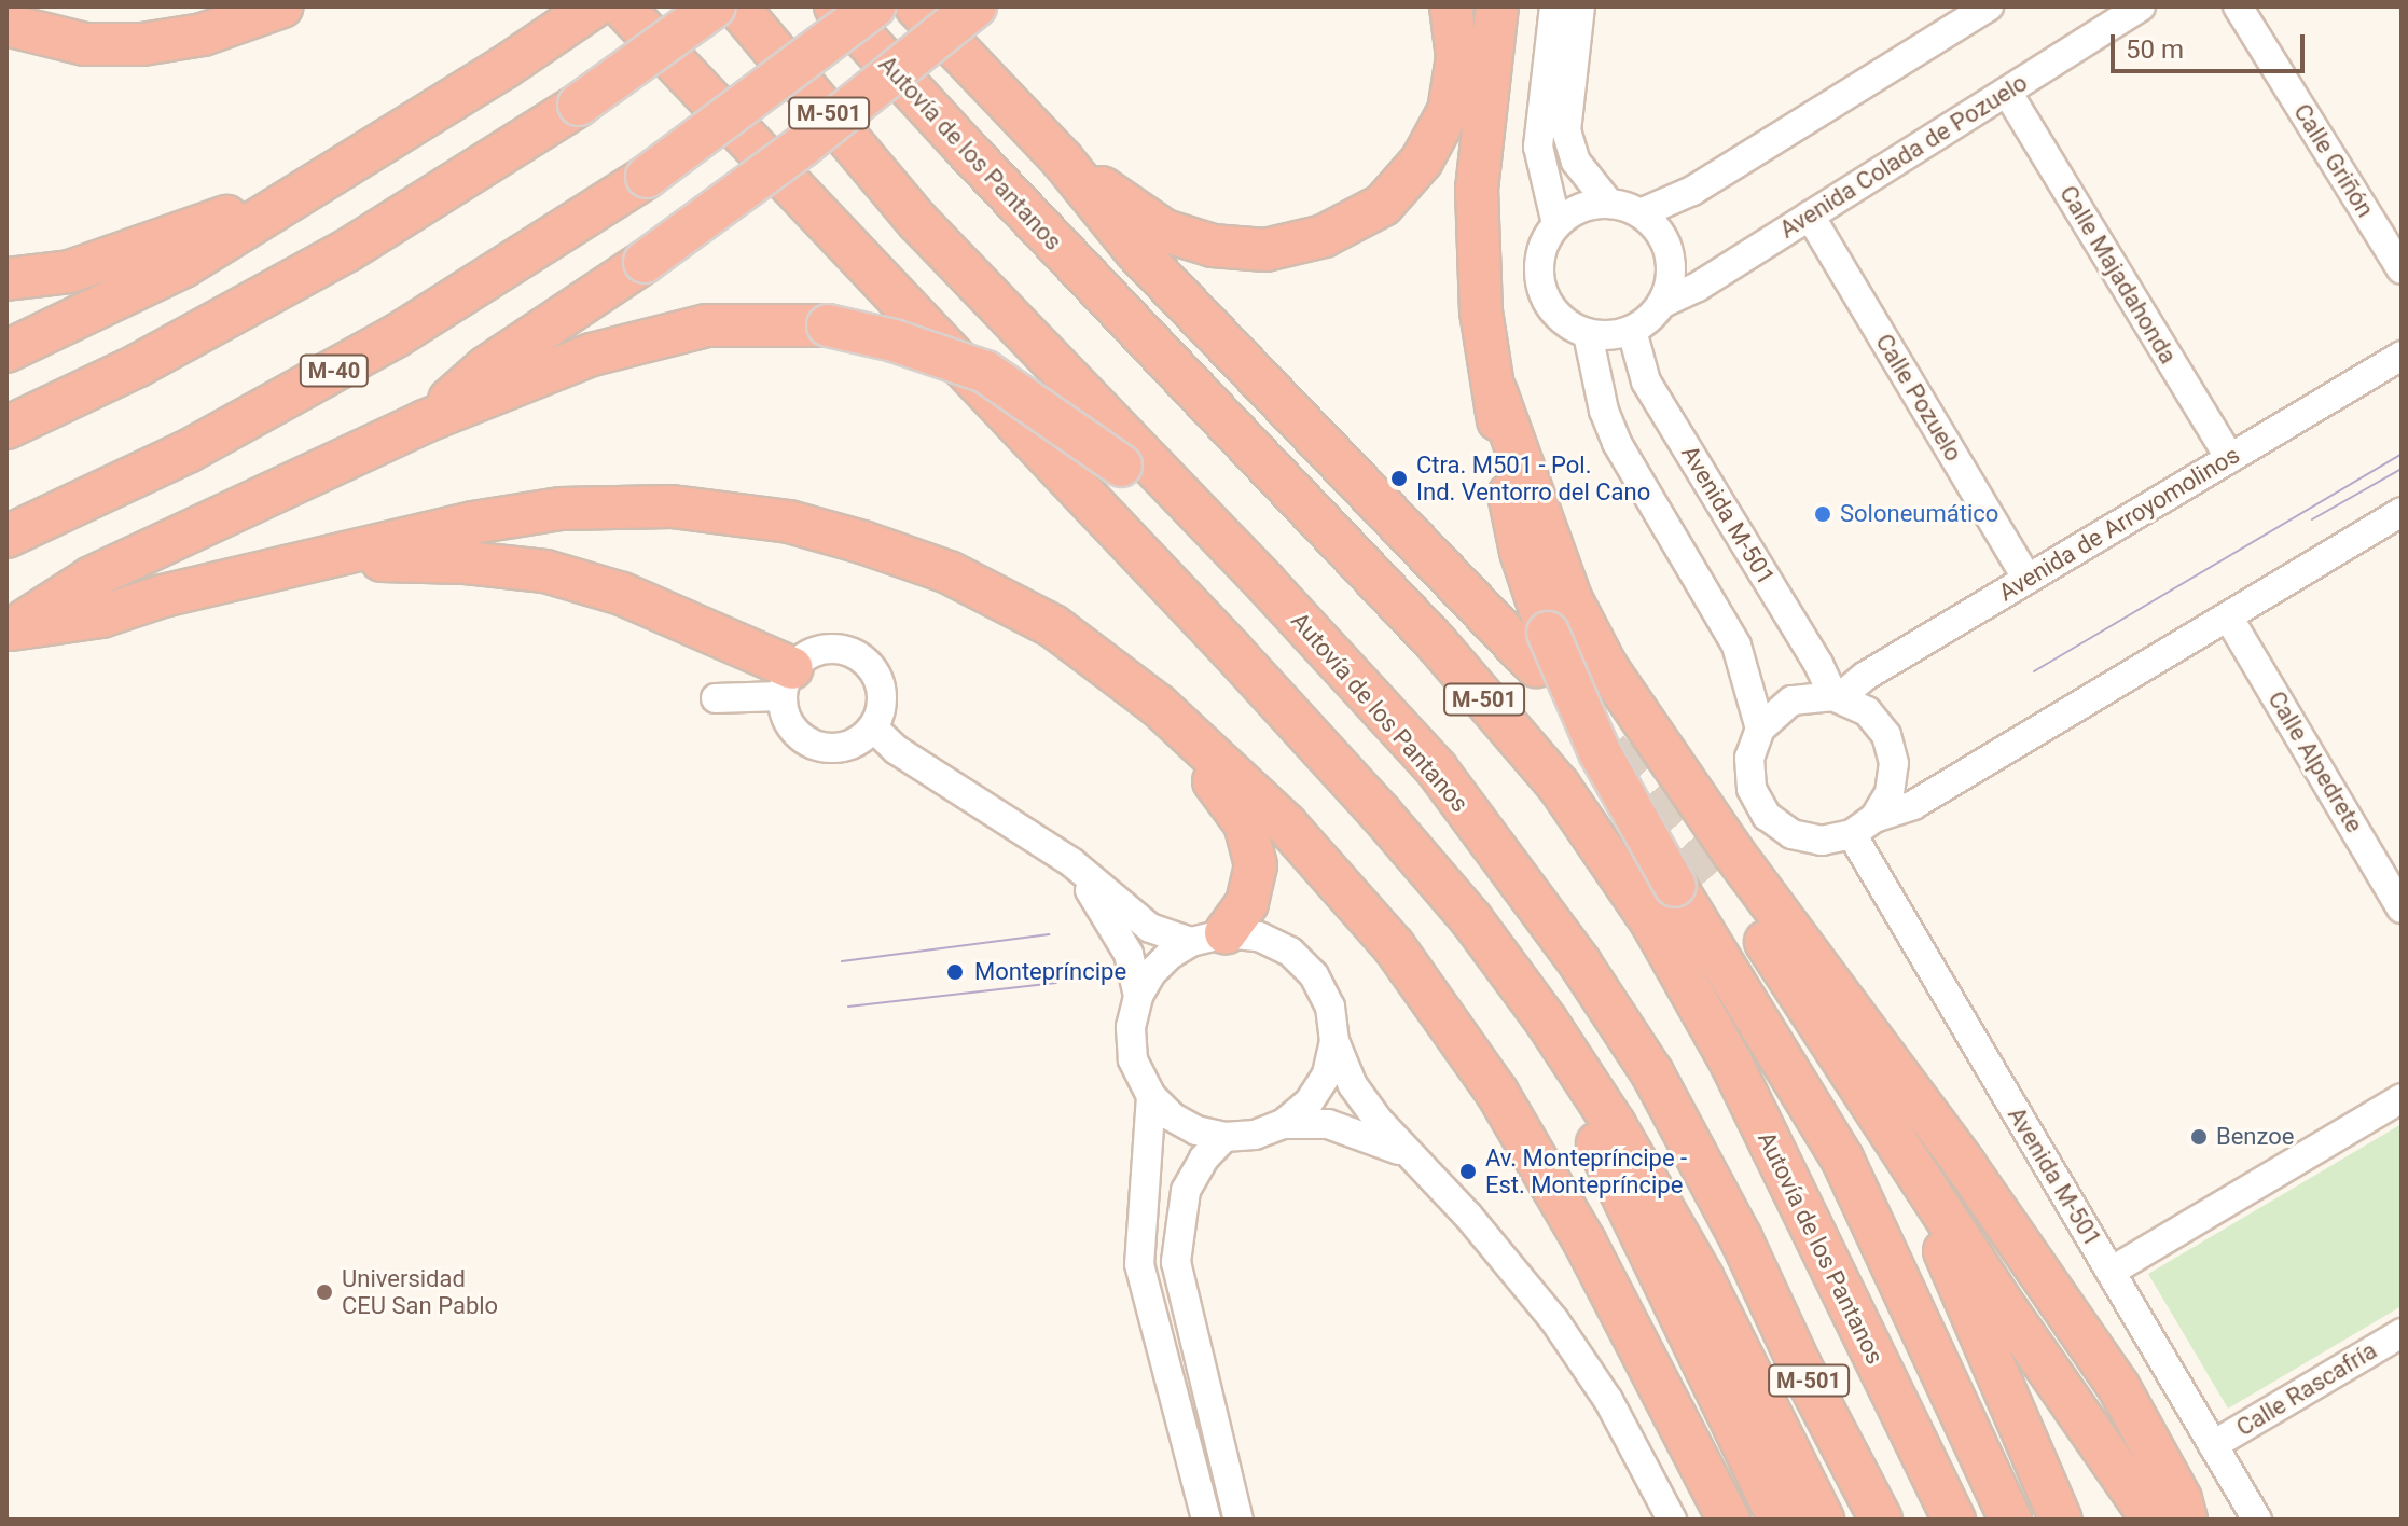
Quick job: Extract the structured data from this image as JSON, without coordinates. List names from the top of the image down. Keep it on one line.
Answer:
{"streets":{"highway":["M-501","Autovía de los Pantanos","M-40"],"street":["Avenida Colada de Pozuelo","Calle Griñón","Calle Majadahonda","Calle Pozuelo","Avenida M-501","Avenida de Arroyomolinos","Calle Alpedrete","Calle Rascafría"]},"crossings":[["Avenida Colada de Pozuelo","Calle Majadahonda"],["Avenida Colada de Pozuelo","Calle Pozuelo"],["Avenida Colada de Pozuelo","Avenida M-501"],["Calle Majadahonda","Avenida de Arroyomolinos"],["Calle Pozuelo","Avenida de Arroyomolinos"],["Avenida M-501","Avenida de Arroyomolinos"],["Avenida M-501","Calle Rascafría"]],"places":["Ctra. M501 - Pol. Ind. Ventorro del Cano","Soloneumático","Montepríncipe","Benzoe","Av. Montepríncipe - Est. Montepríncipe","Universidad CEU San Pablo"],"scale_bar":"50 m"}
